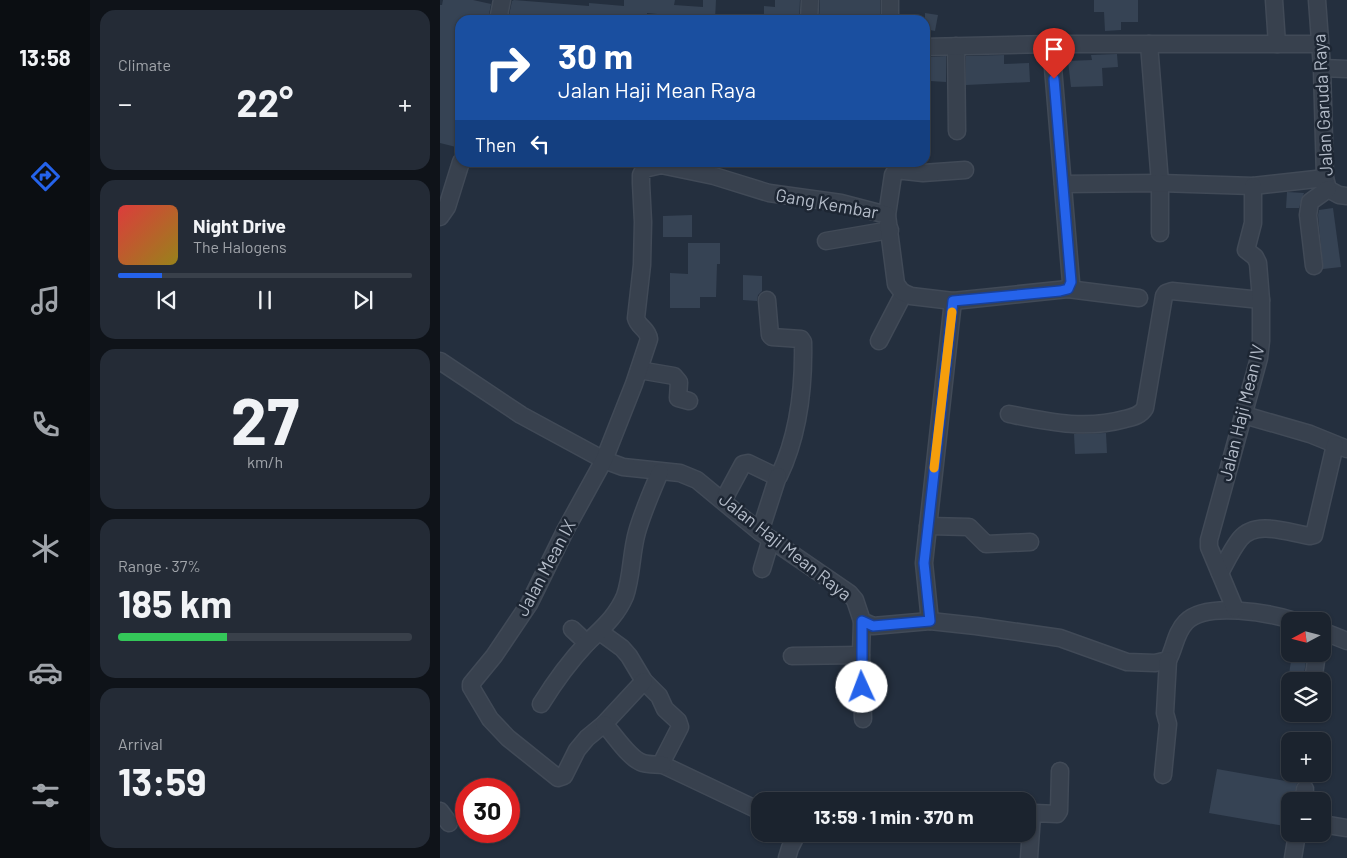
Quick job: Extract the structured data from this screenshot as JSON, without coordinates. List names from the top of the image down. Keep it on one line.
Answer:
{"streets":{"street":["Jalan Garuda Raya","Gang Kembar","Jalan Haji Mean IV","Jalan Haji Mean Raya","Jalan Mean IX"]},"crossings":[["Gang Kembar","Jalan Mean IX"],["Jalan Haji Mean Raya","Jalan Mean IX"]],"north":"left","page":{"tabs":"13:58","tile":["Climate",["27","km/h"],["Range · 37%","185 km"],["Arrival","13:59"]],"turn":["30 m","Jalan Haji Mean Raya"],"heat":["−","22°","+"],"then":"Then","song":["Night Drive","The Halogens"],"map_buttons":["+","−"],"limit":"30","trip":"13:59 · 1 min · 370 m"}}
